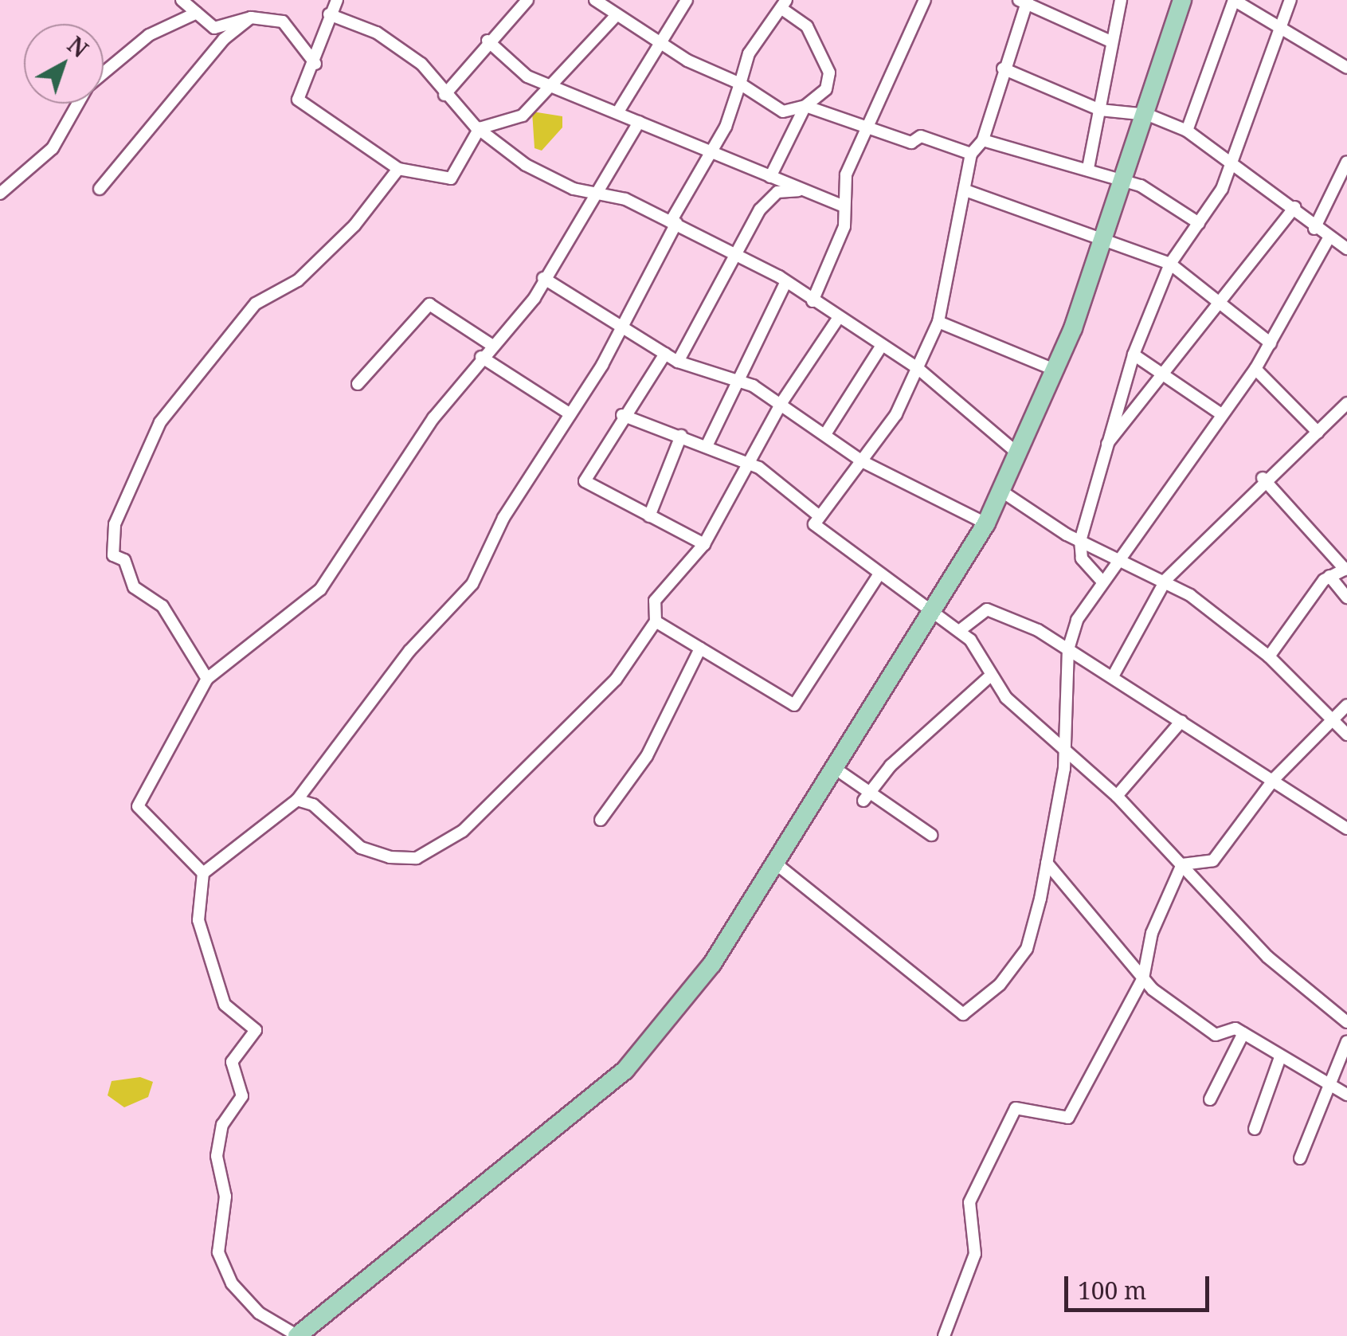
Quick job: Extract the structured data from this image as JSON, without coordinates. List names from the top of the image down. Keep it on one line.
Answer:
{"scale_bar":"100 m","north":"top right"}
